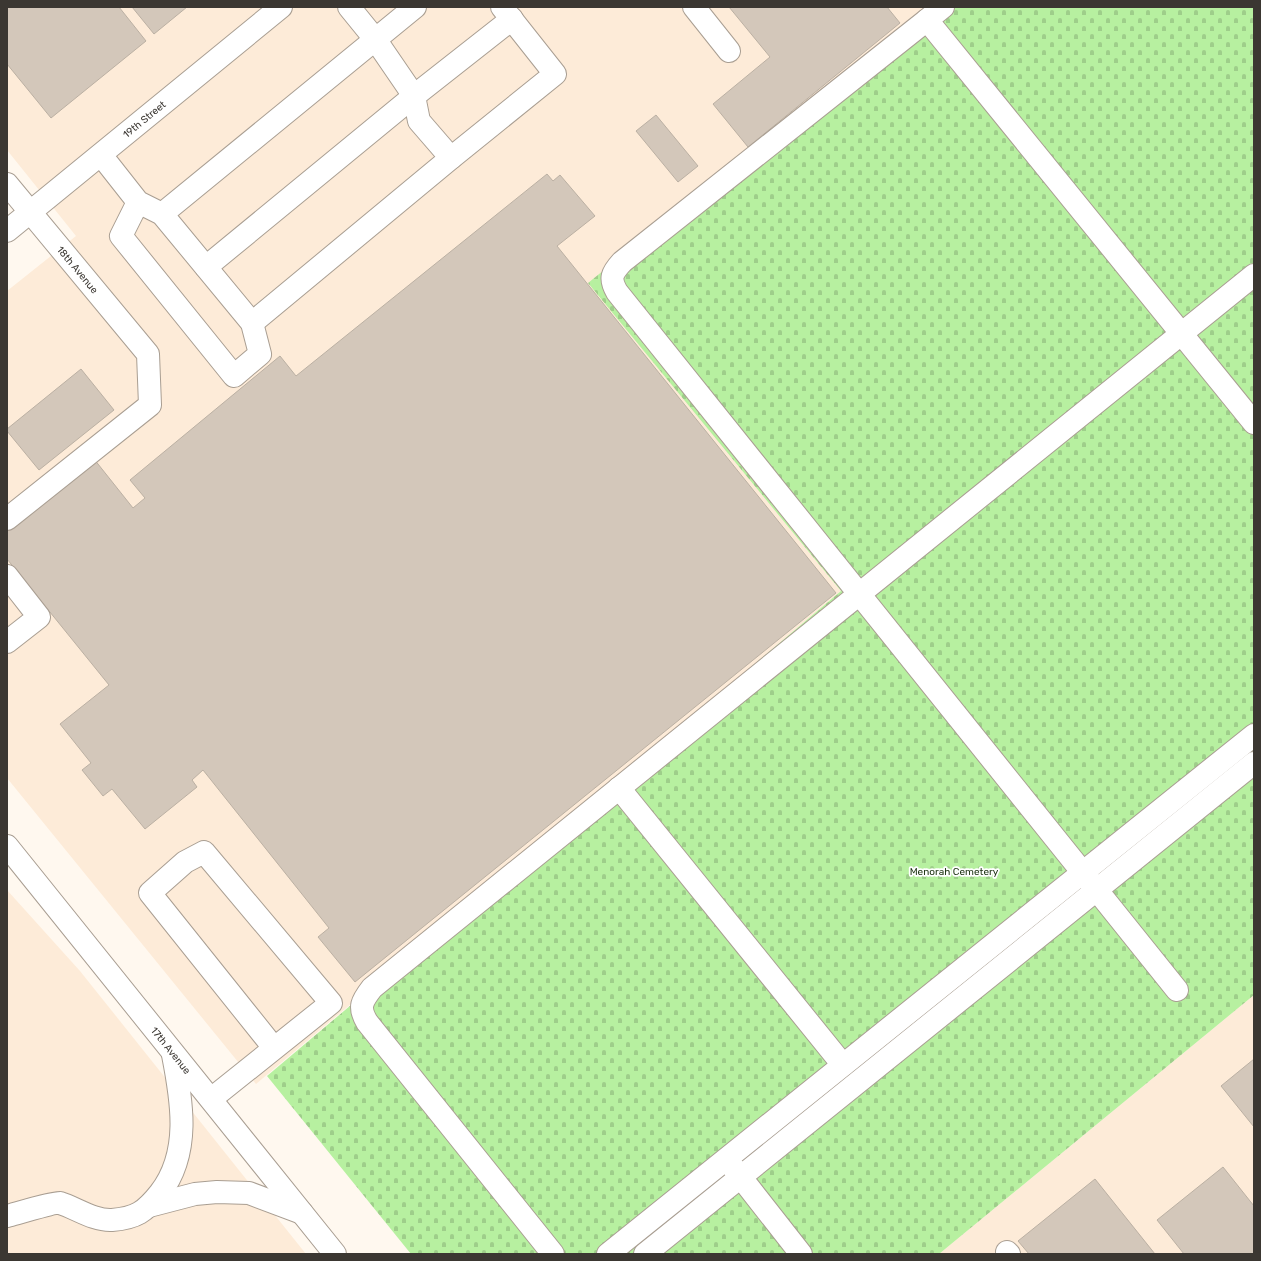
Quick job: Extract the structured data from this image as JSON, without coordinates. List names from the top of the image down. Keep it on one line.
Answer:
{"streets":{"street":["19th Street","18th Avenue","17th Avenue"]},"crossings":[["19th Street","18th Avenue"]],"parks":["Menorah Cemetery"]}
